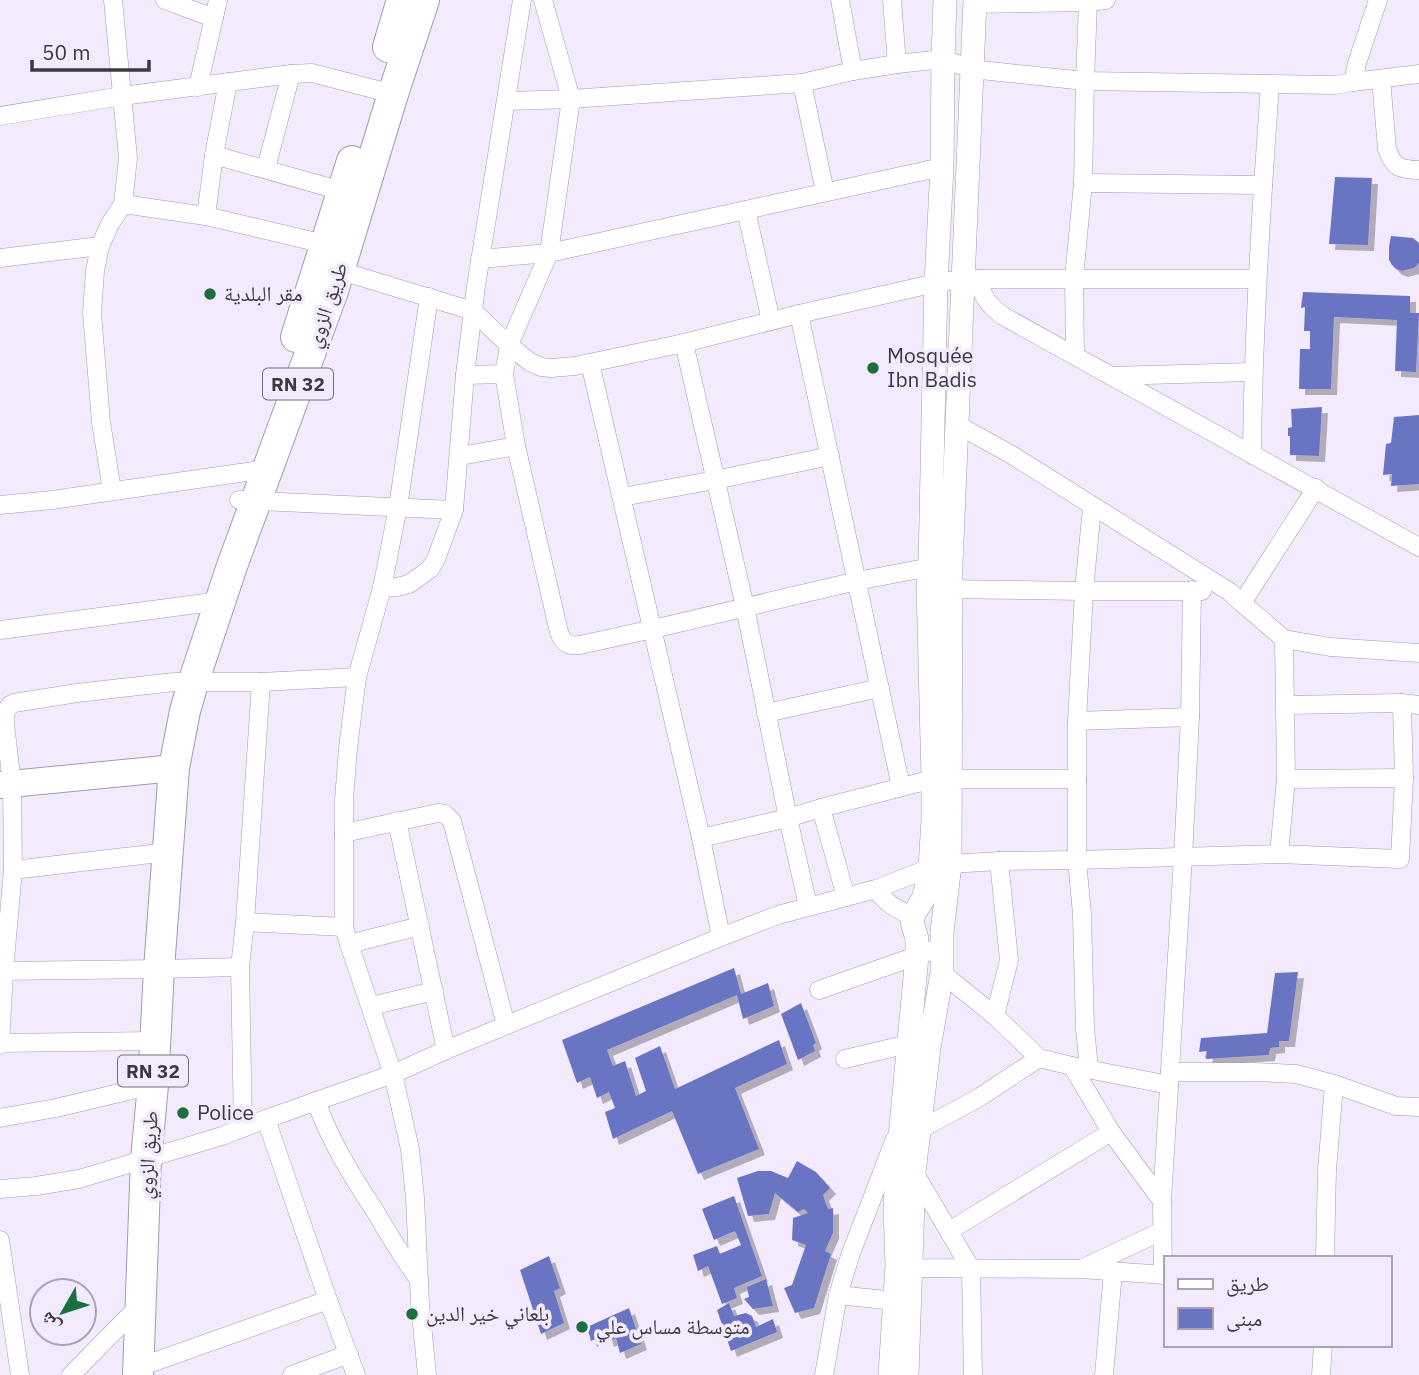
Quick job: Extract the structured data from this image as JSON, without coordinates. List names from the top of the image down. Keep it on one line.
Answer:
{"streets":{"main road":["طريق الزوي","RN 32"]},"places":["مقر البلدية","Mosquée Ibn Badis","Police","بلعاني خير الدين","متوسطة مساس علي"],"legend":["طريق","مبنى"],"scale_bar":"50 m","north":"bottom left"}
